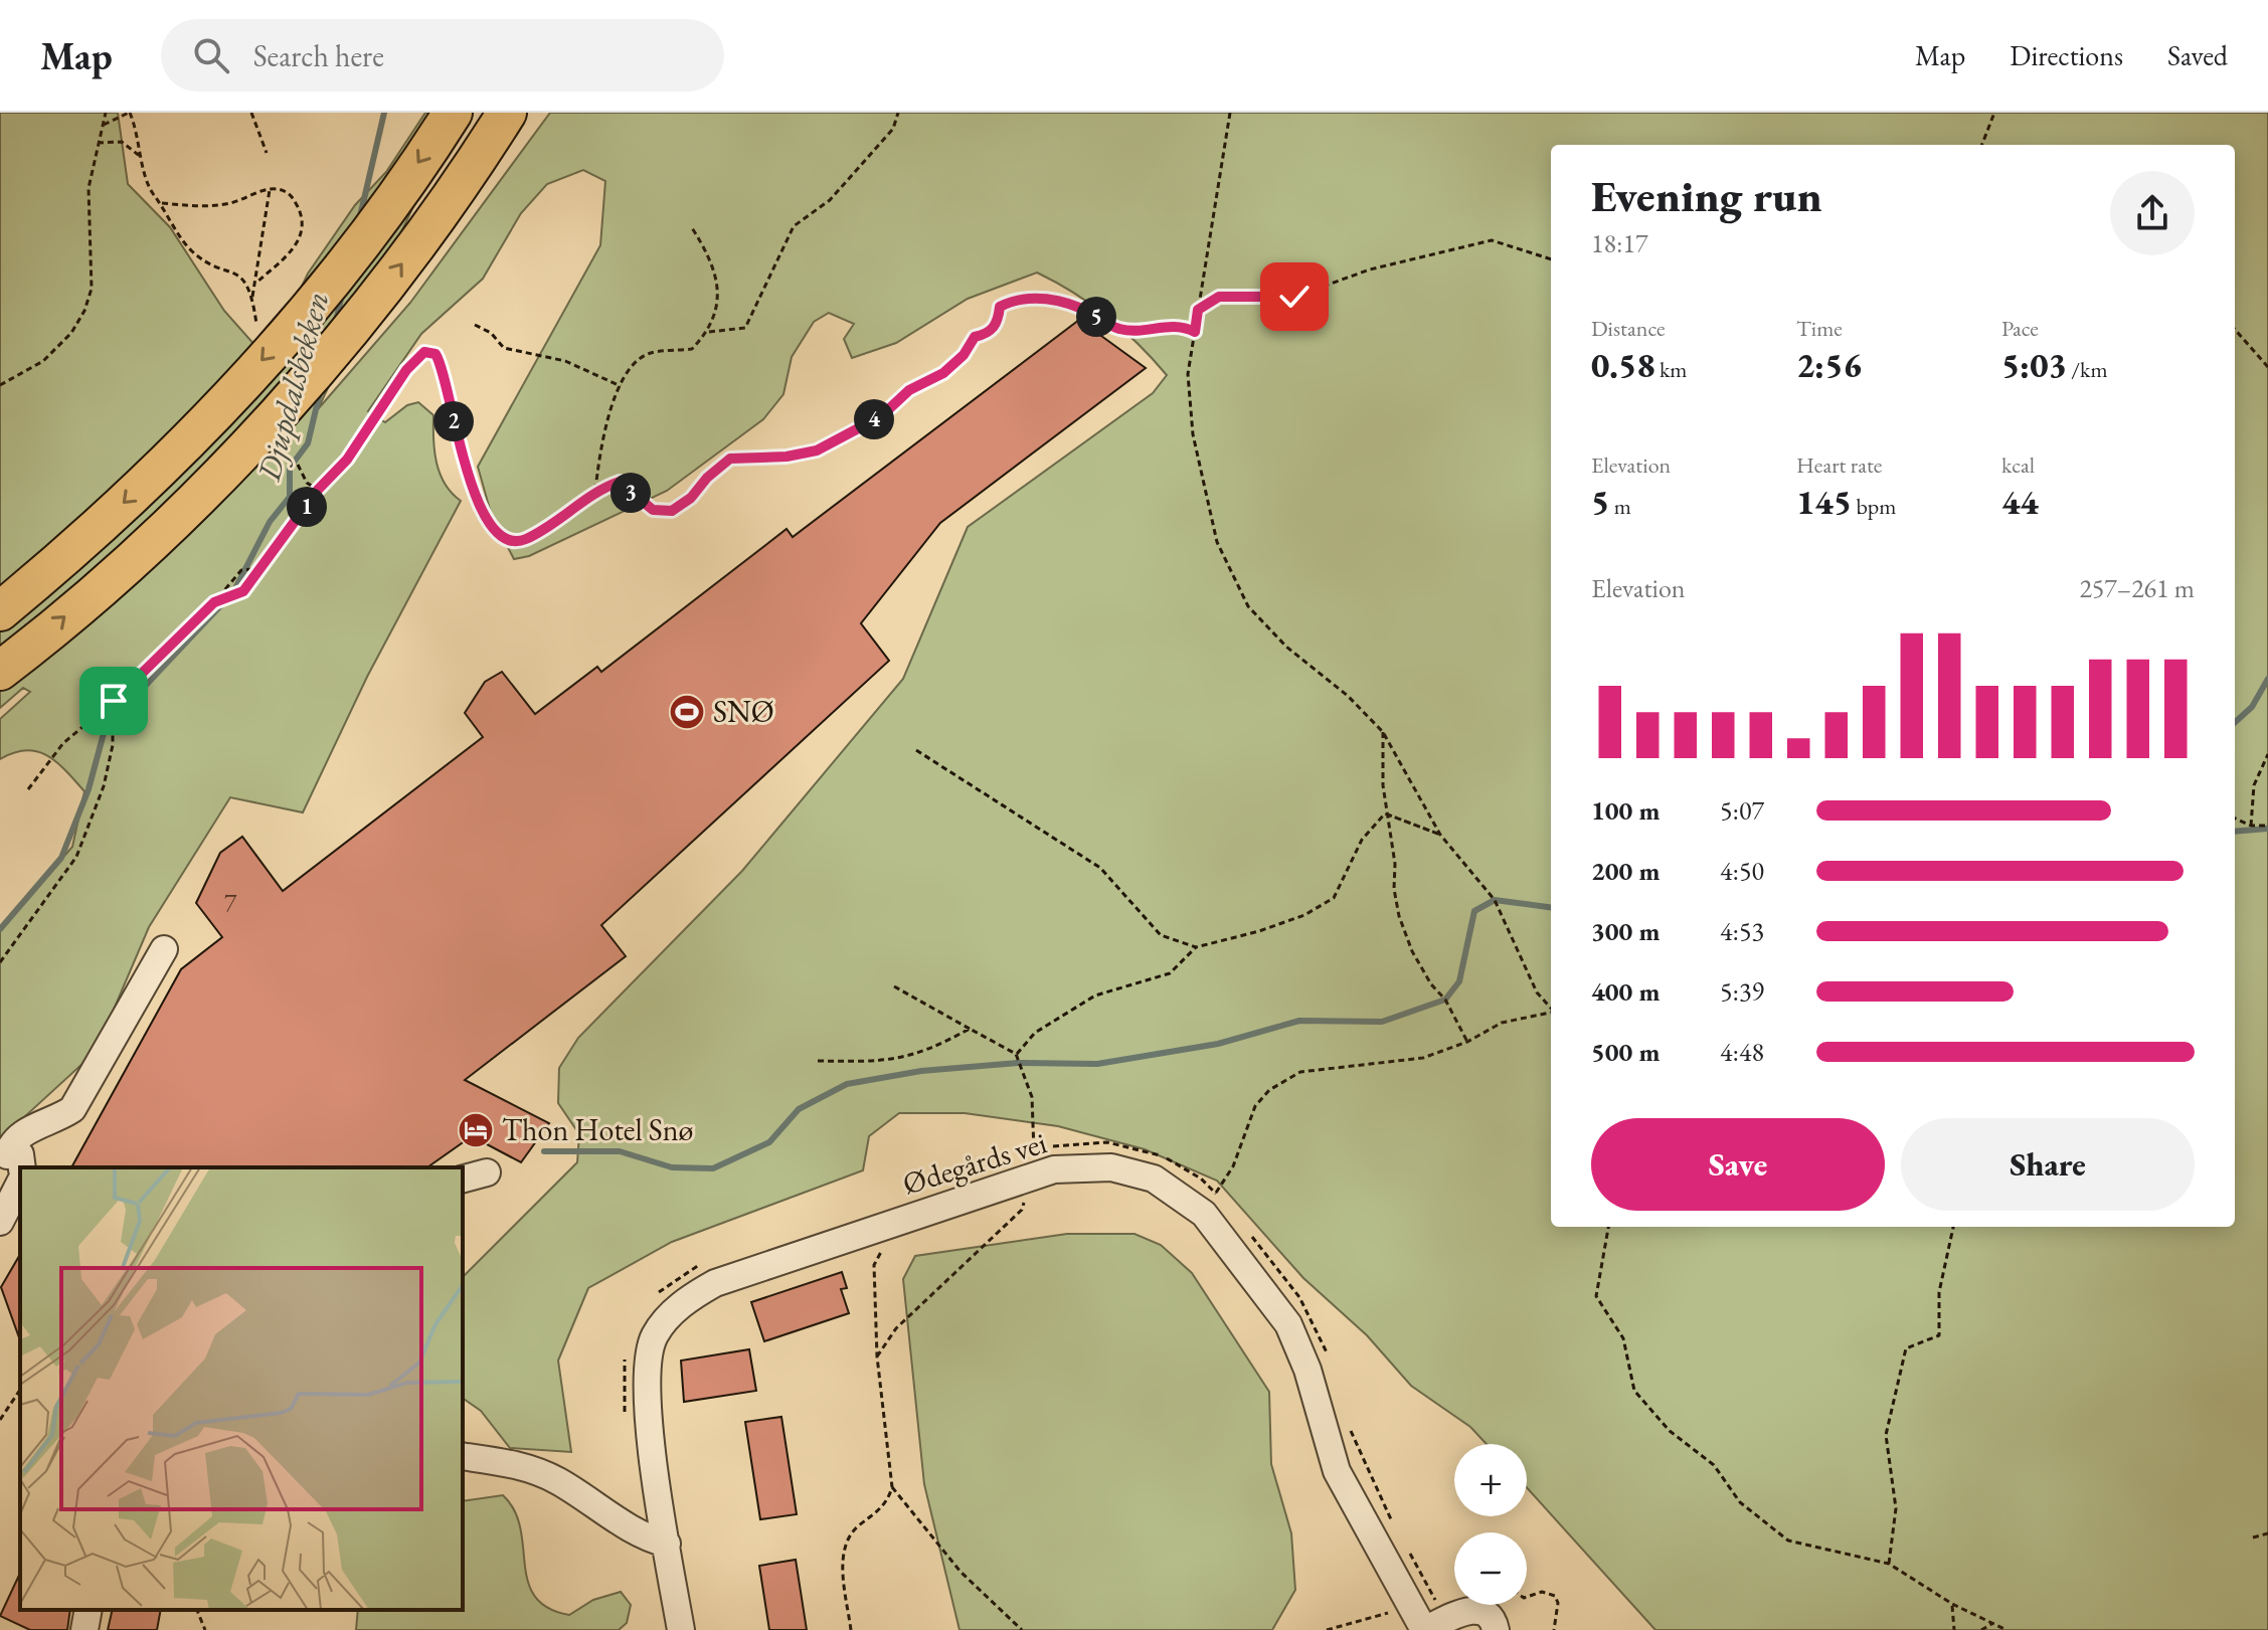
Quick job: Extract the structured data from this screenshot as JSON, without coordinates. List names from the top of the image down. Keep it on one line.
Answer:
{"streets":{"street":["Ødegårds vei"]},"water":["Djupdalsbekken"],"places":{"sports":["SNØ"],"hotel":["Thon Hotel Snø"]},"house_numbers":["7"],"page":{"header":"Map","search":"Search here","nav":["Map","Directions","Saved"],"heading":["Evening run","18:17"],"stats":[["Distance","0.58 km"],["Time","2:56"],["Pace","5:03 /km"],["Elevation","5 m"],["Heart rate","145 bpm"],["kcal","44"]],"pins":["5","4","2","3","1"],"chart":["Elevation","257–261 m"],"list":[{"name":"100 m","note":"5:07"},{"name":"200 m","note":"4:50"},{"name":"300 m","note":"4:53"},{"name":"400 m","note":"5:39"},{"name":"500 m","note":"4:48"}],"buttons":["Save","Share"],"map_buttons":["+","−"]}}
